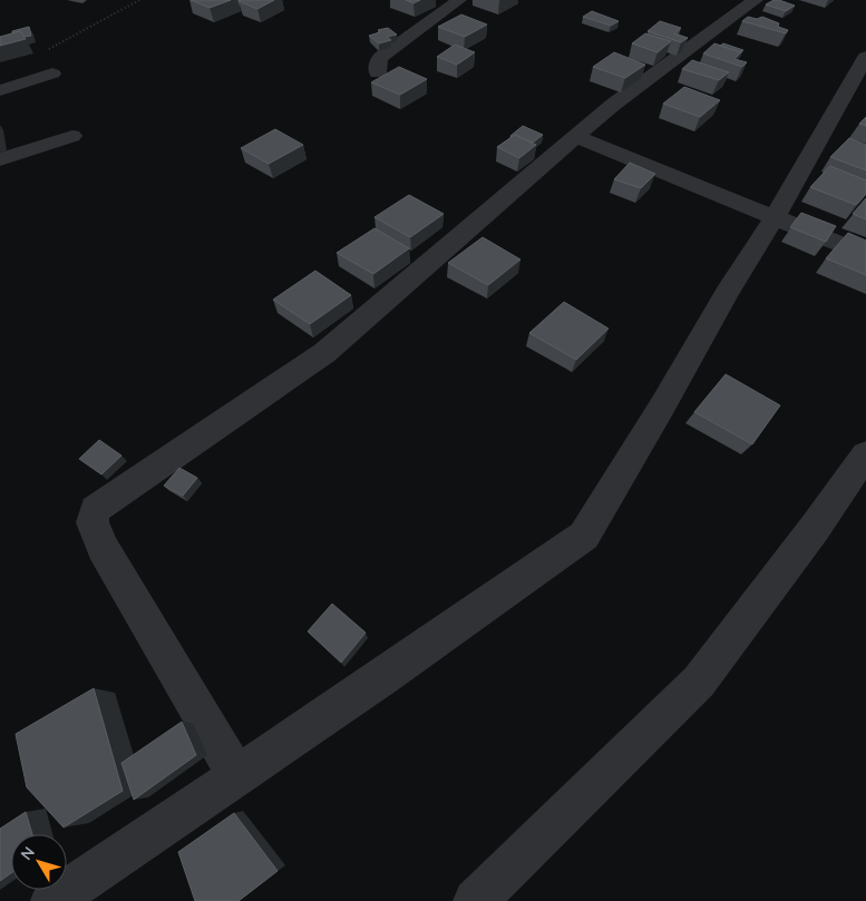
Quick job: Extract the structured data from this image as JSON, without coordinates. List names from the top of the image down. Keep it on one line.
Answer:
{"north":"top left"}
